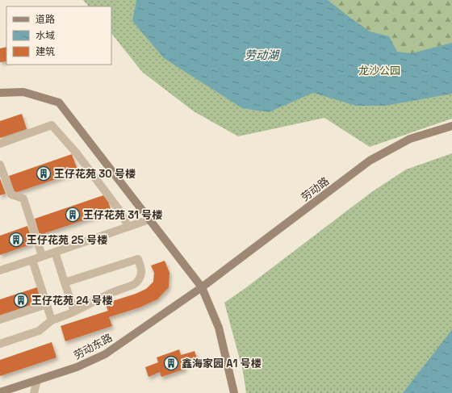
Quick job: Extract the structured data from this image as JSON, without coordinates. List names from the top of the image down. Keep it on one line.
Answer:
{"streets":{"main road":["劳动路","劳动东路"]},"crossings":[["劳动路","劳动东路"]],"water":["劳动湖"],"parks":["龙沙公园"],"places":{"building":["王仔花苑 30 号楼","王仔花苑 31 号楼","王仔花苑 25 号楼","王仔花苑 24 号楼","鑫海家园 A1 号楼"]},"legend":["道路","水域","建筑"]}
